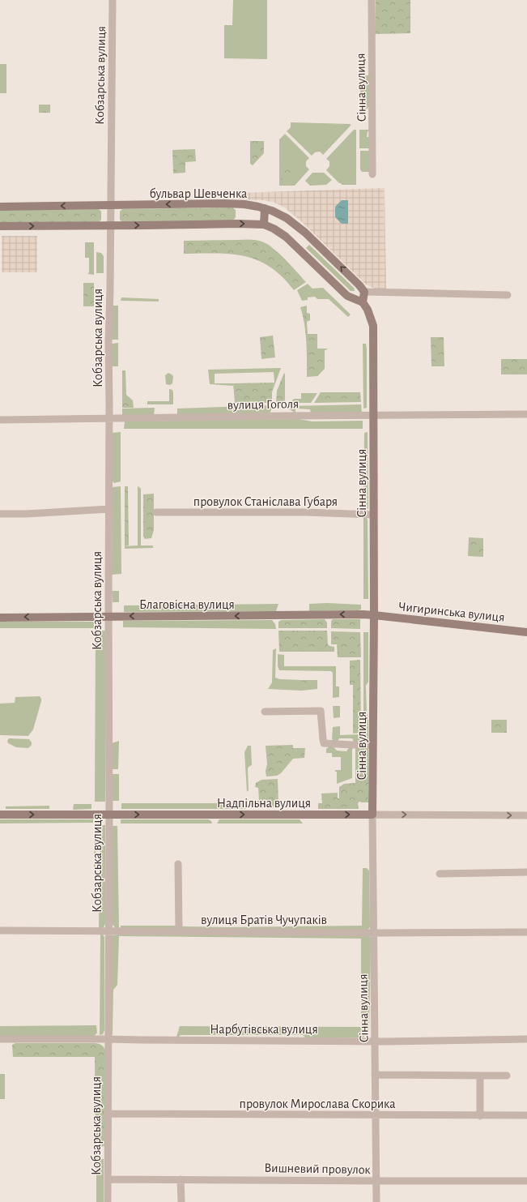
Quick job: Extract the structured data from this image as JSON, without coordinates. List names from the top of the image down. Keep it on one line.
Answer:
{"streets":{"main road":["Сінна вулиця","бульвар Шевченка","Благовісна вулиця","Чигиринська вулиця","Надпільна вулиця"],"street":["Кобзарська вулиця","вулиця Гоголя","провулок Станіслава Губаря","вулиця Братів Чучупаків","Нарбутівська вулиця","провулок Мирослава Скорика","Вишневий провулок"]},"crossings":[["Кобзарська вулиця","бульвар Шевченка"],["Кобзарська вулиця","вулиця Гоголя"],["Кобзарська вулиця","Благовісна вулиця"],["Кобзарська вулиця","Надпільна вулиця"],["Кобзарська вулиця","вулиця Братів Чучупаків"],["Кобзарська вулиця","Нарбутівська вулиця"],["Кобзарська вулиця","провулок Мирослава Скорика"],["Кобзарська вулиця","Вишневий провулок"],["Сінна вулиця","вулиця Гоголя"],["Сінна вулиця","провулок Станіслава Губаря"],["Сінна вулиця","Благовісна вулиця"],["Сінна вулиця","Чигиринська вулиця"],["Сінна вулиця","Надпільна вулиця"],["Сінна вулиця","вулиця Братів Чучупаків"],["Сінна вулиця","Нарбутівська вулиця"],["Сінна вулиця","провулок Мирослава Скорика"],["Сінна вулиця","Вишневий провулок"],["Благовісна вулиця","Чигиринська вулиця"]],"one_way":["Благовісна вулиця","Надпільна вулиця"]}
